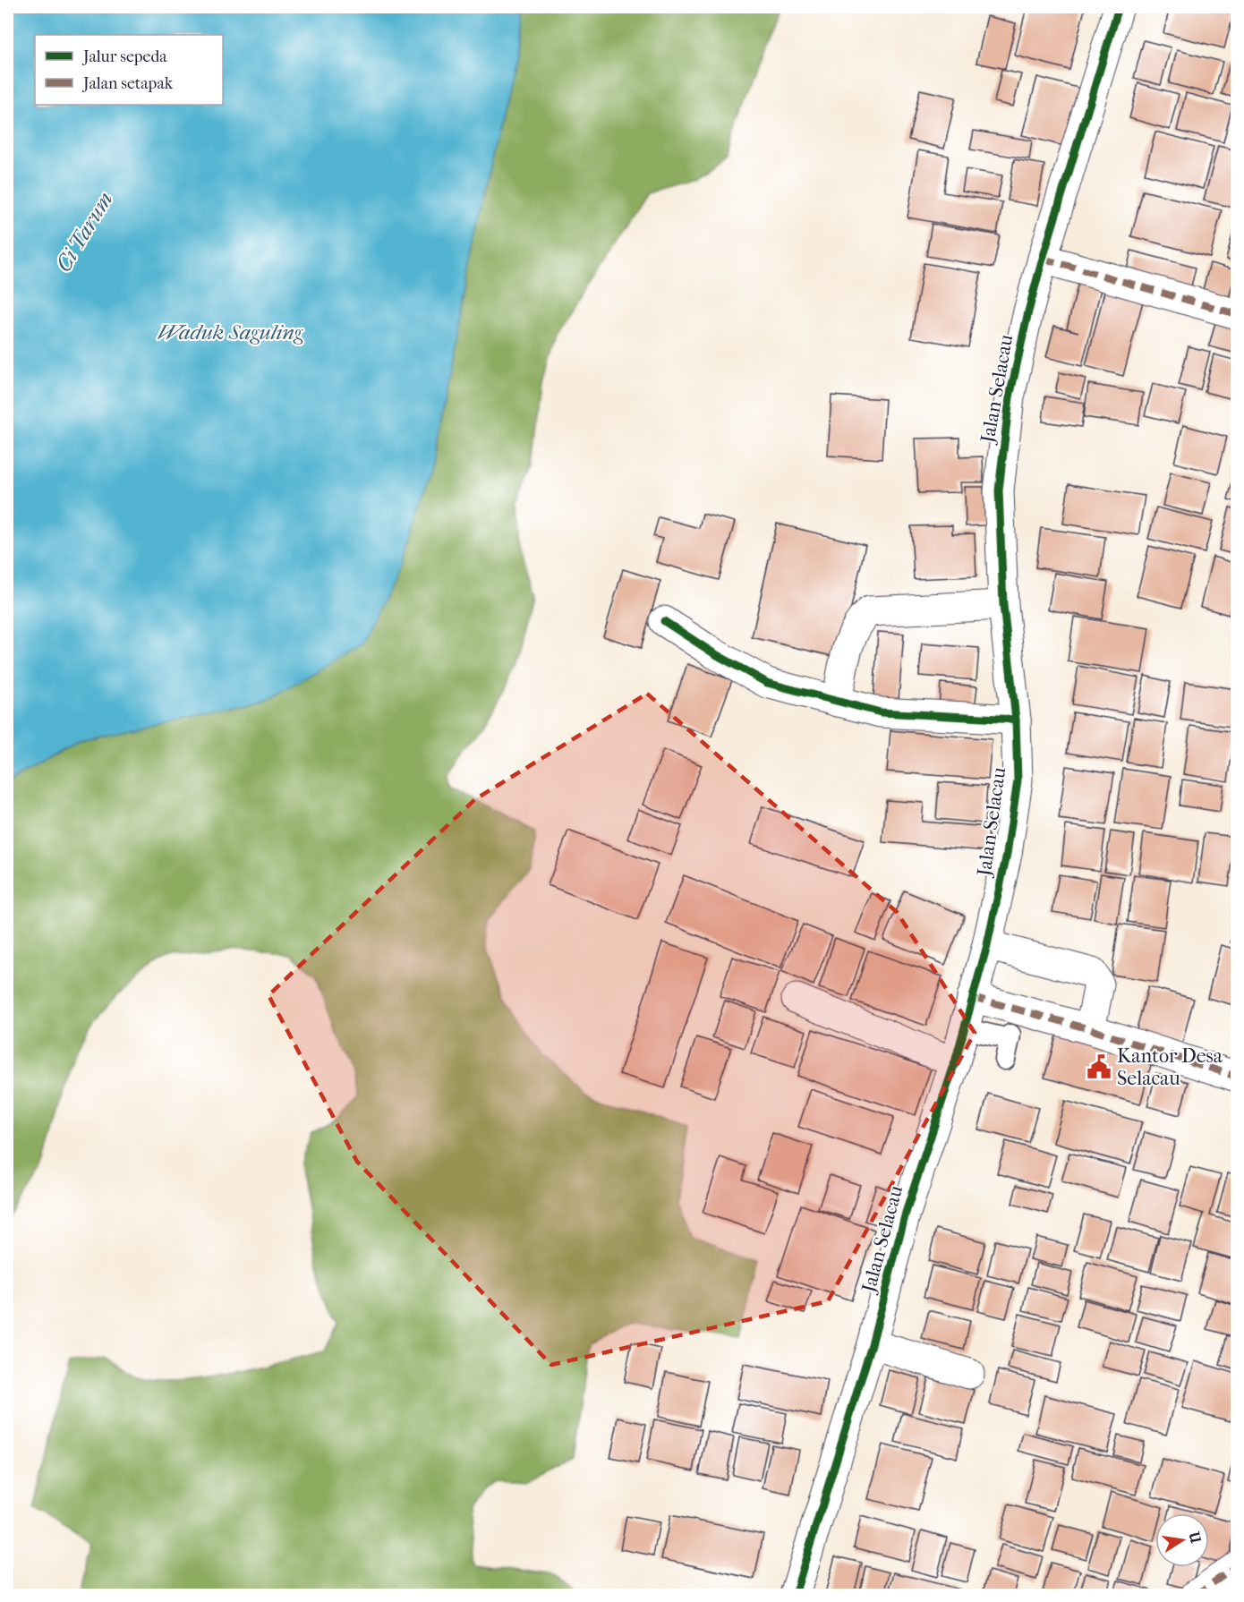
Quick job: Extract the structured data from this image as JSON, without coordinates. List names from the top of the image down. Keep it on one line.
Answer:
{"streets":{"street":["Jalan Selacau"]},"water":["Ci Tarum","Waduk Saguling"],"places":{"public building":["Kantor Desa Selacau"]},"legend":["Jalur sepeda","Jalan setapak"],"north":"right"}
